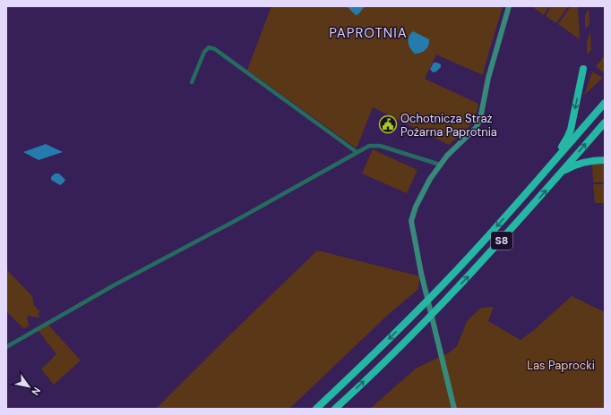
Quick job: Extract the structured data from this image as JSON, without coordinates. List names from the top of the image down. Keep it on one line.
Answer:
{"streets":{"highway":["S8"]},"districts":["PAPROTNIA"],"parks":["Las Paprocki"],"places":{"public building":["Ochotnicza Straż Pożarna Paprotnia"]},"north":"bottom right"}
